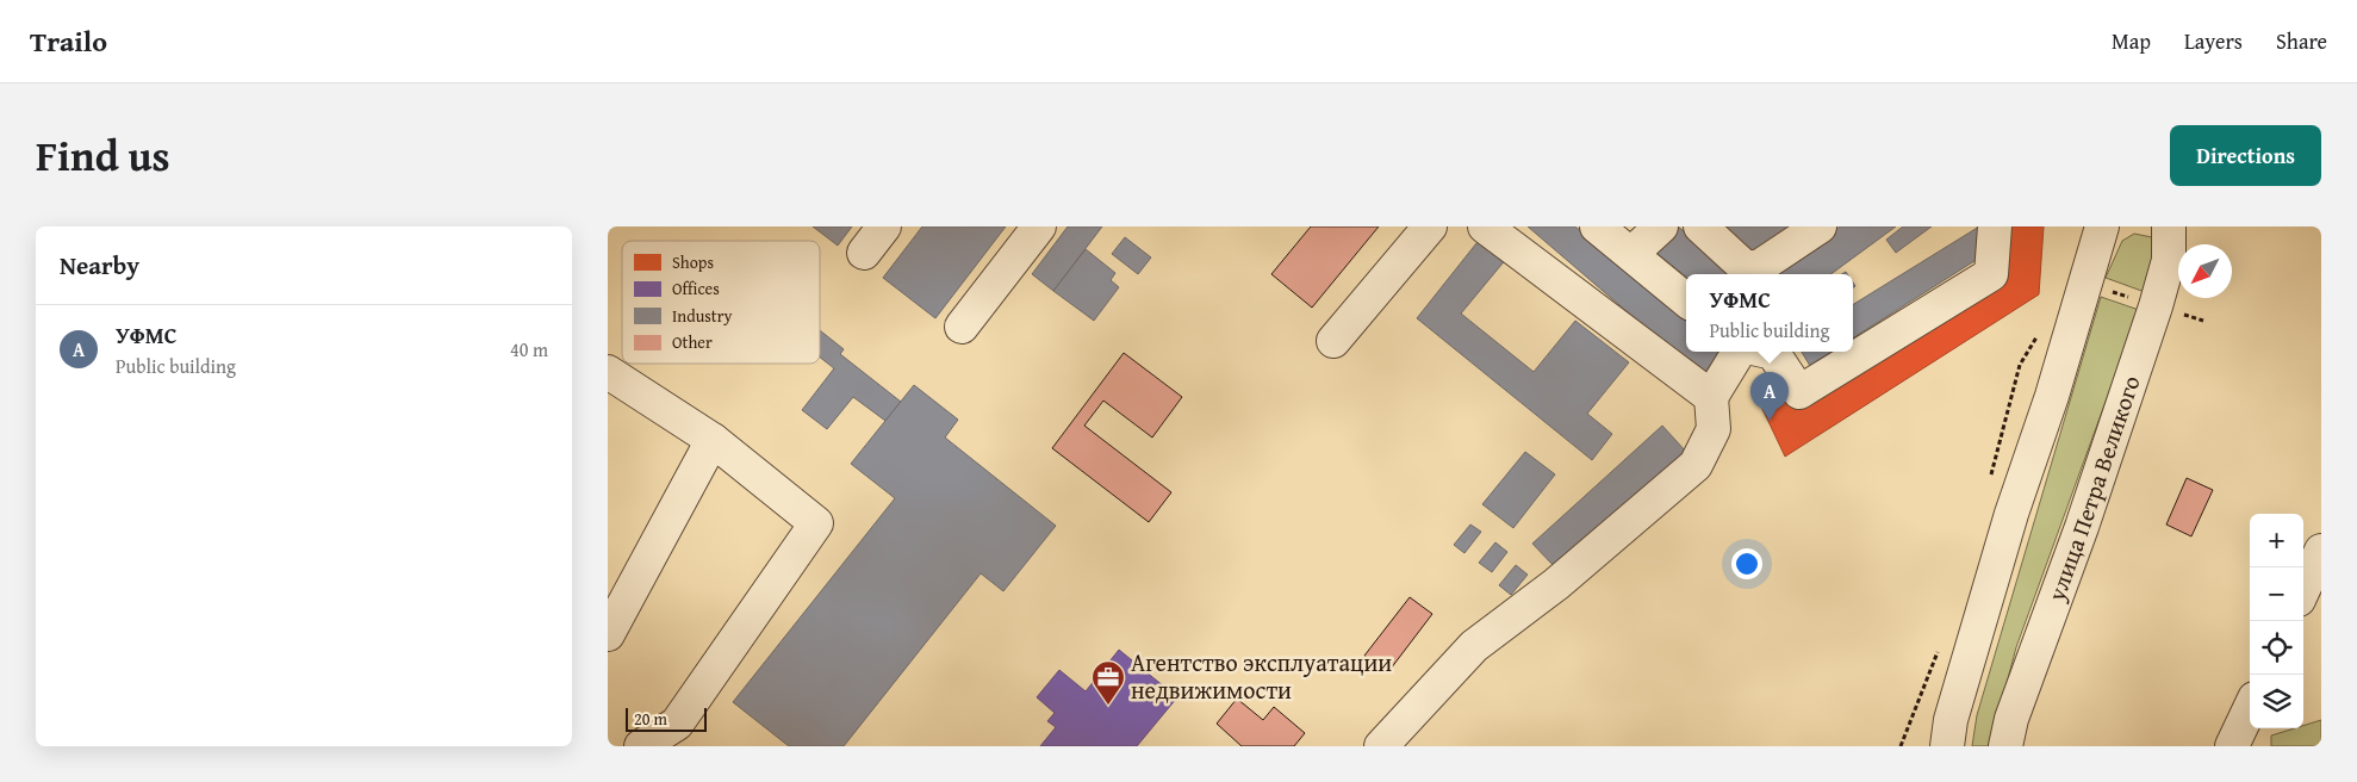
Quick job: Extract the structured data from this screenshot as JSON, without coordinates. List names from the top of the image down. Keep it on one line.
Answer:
{"streets":{"street":["улица Петра Великого"]},"places":{"office":["Агентство эксплуатации недвижимости"]},"legend":["Shops","Offices","Industry","Other"],"scale_bar":"20 m","north":"bottom left","page":{"header":"Trailo","nav":["Map","Layers","Share"],"title":"Find us","buttons":"Directions","heading":"Nearby","popup":["УФМС","Public building"],"list":[{"mark":"A","name":"УФМС","note":"Public building","value":"40 m"}],"pins":"A","map_buttons":["+","−"],"scale":"20 m"}}
